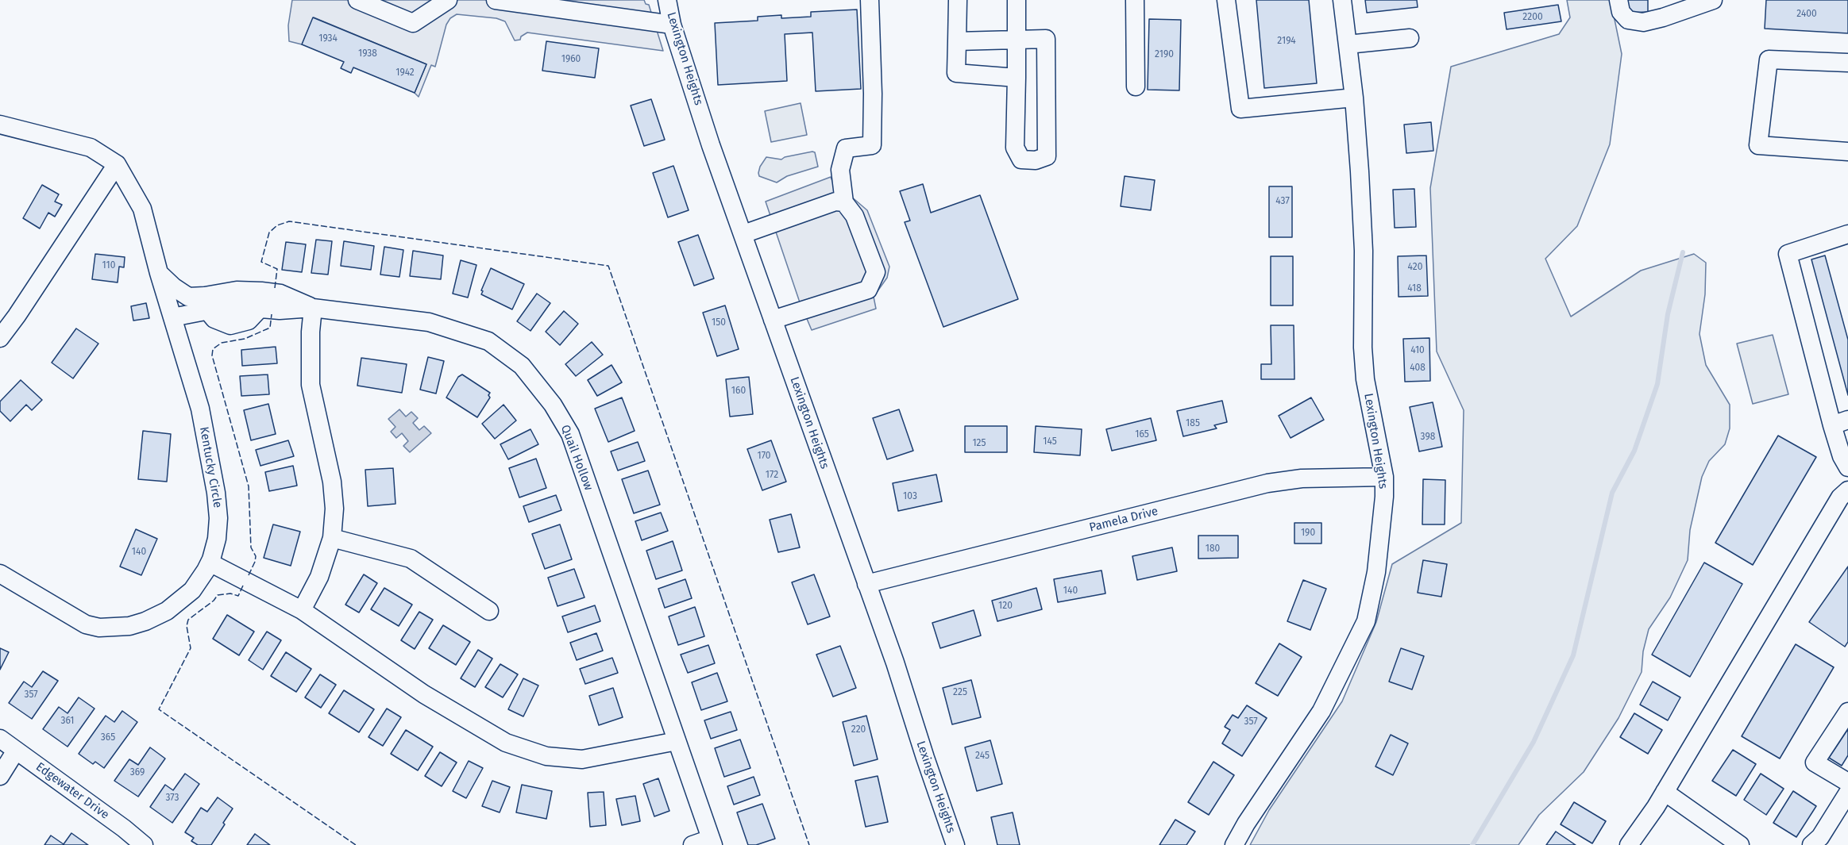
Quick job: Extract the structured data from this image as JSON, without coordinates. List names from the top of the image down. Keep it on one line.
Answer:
{"streets":{"street":["Lexington Heights","Quail Hollow","Kentucky Circle","Pamela Drive","Edgewater Drive"]},"crossings":[["Lexington Heights","Pamela Drive"],["Quail Hollow","Kentucky Circle"]],"house_numbers":["2400","2200","1934","2194","1938","2190","1960","1942","437","110","420","418","150","410","408","160","185","165","398","145","125","170","172","103","190","180","140","140","120","225","357","361","357","220","365","245","369","373"]}
